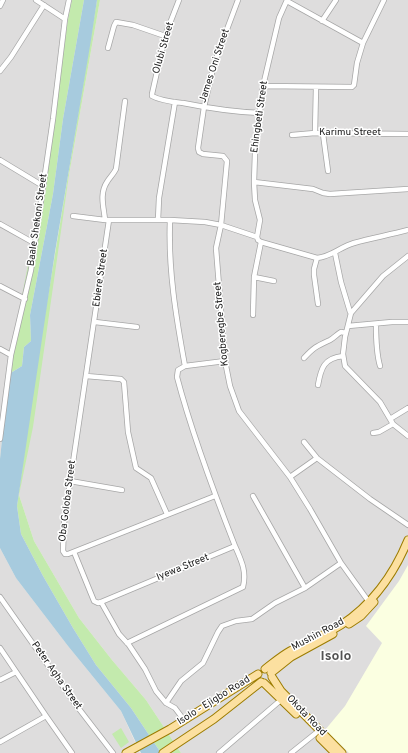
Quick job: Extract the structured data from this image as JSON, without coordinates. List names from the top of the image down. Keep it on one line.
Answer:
{"streets":{"main road":["Mushin Road","Isolo - Ejigbo Road","Okota Road"],"street":["Olubi Street","James Oni Street","Ehingbeti Street","Karimu Street","Baale Shekoni Street","Ebiere Street","Kogberegbe Street","Oba Goloba Street","Iyewa Street","Peter Agha Street"]},"crossings":[["Olubi Street","James Oni Street"],["James Oni Street","Kogberegbe Street"],["Ebiere Street","Oba Goloba Street"],["Kogberegbe Street","Mushin Road"],["Mushin Road","Isolo - Ejigbo Road"],["Mushin Road","Okota Road"],["Isolo - Ejigbo Road","Okota Road"]],"districts":["Isolo"]}
